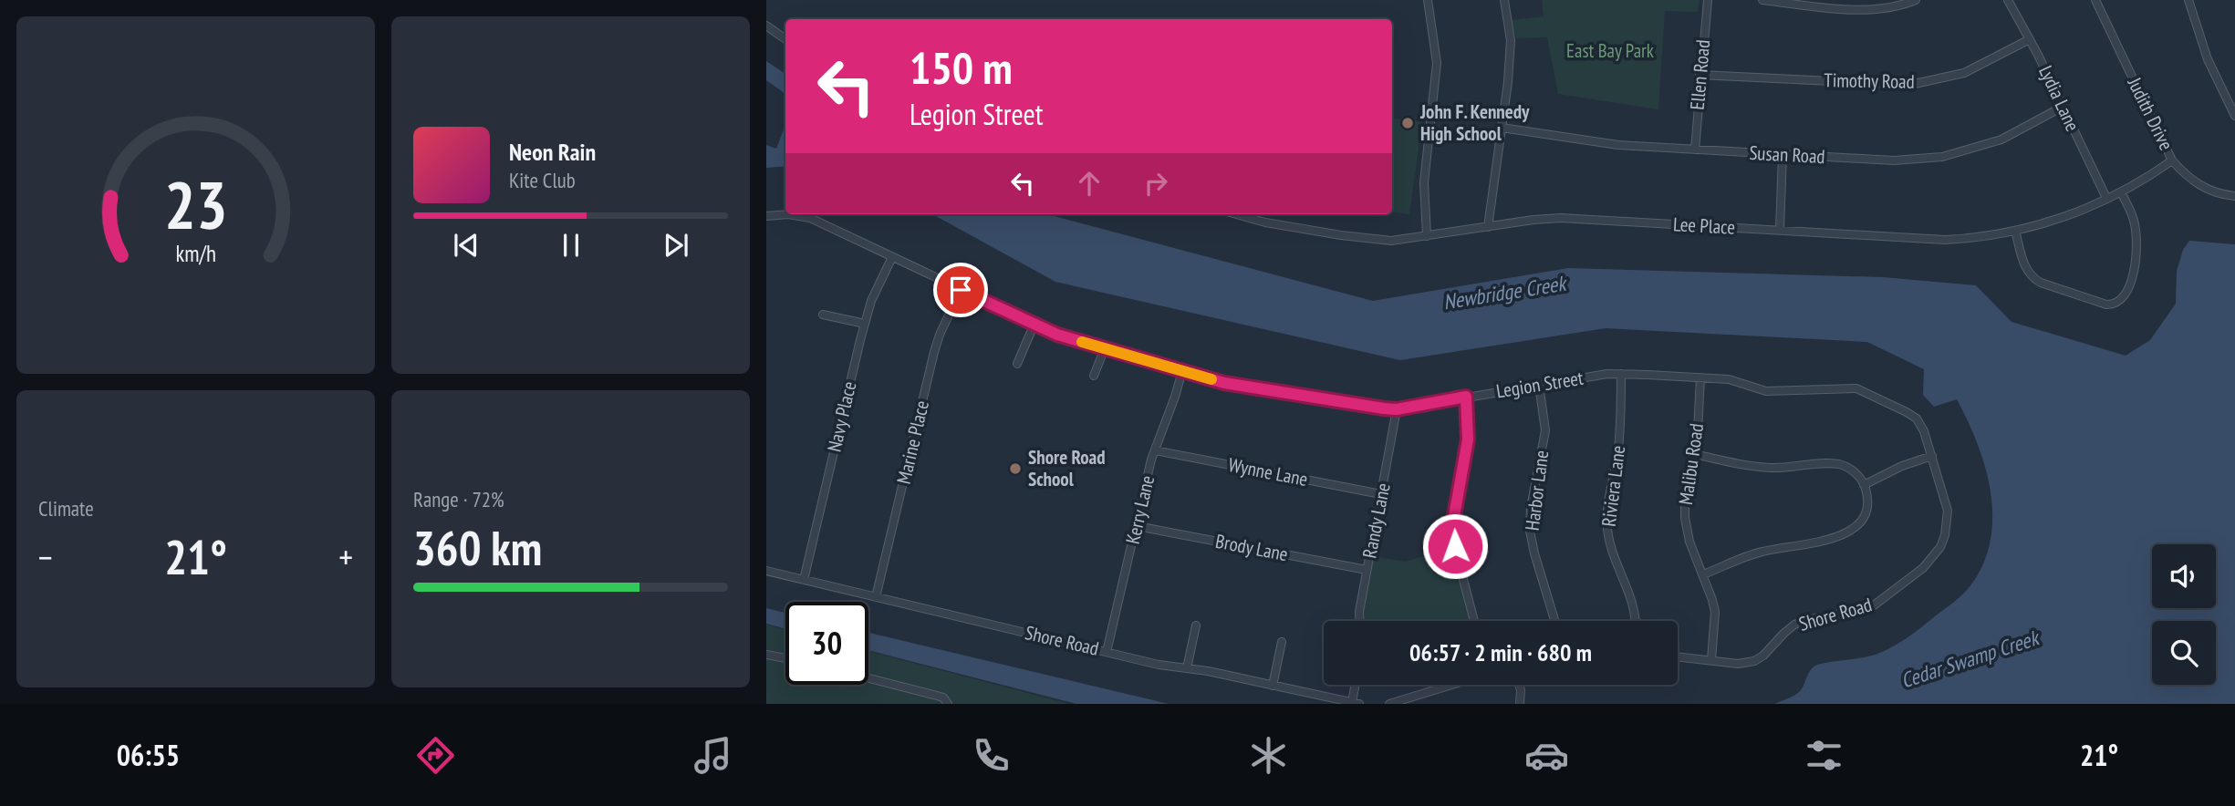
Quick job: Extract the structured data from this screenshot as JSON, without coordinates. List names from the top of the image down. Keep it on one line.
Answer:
{"streets":{"street":["Ellen Road","Timothy Road","Lydia Lane","Judith Drive","Susan Road","Lee Place","Legion Street","Navy Place","Marine Place","Malibu Road","Wynne Lane","Riviera Lane","Harbor Lane","Kerry Lane","Randy Lane","Brody Lane","Shore Road"]},"crossings":[["Ellen Road","Timothy Road"],["Ellen Road","Susan Road"],["Timothy Road","Lydia Lane"],["Lydia Lane","Susan Road"],["Lydia Lane","Lee Place"],["Judith Drive","Lee Place"],["Legion Street","Navy Place"],["Legion Street","Marine Place"],["Legion Street","Malibu Road"],["Legion Street","Riviera Lane"],["Legion Street","Harbor Lane"],["Legion Street","Kerry Lane"],["Legion Street","Randy Lane"],["Legion Street","Shore Road"],["Navy Place","Shore Road"],["Marine Place","Shore Road"],["Malibu Road","Shore Road"],["Wynne Lane","Kerry Lane"],["Wynne Lane","Randy Lane"],["Kerry Lane","Brody Lane"],["Kerry Lane","Shore Road"],["Randy Lane","Brody Lane"]],"water":["Newbridge Creek","Cedar Swamp Creek"],"parks":["East Bay Park"],"places":["John F. Kennedy High School","Shore Road School"],"page":{"turn":["150 m","Legion Street"],"song":["Neon Rain","Kite Club"],"tile":["Climate",["Range · 72%","360 km"]],"heat":["−","21°","+"],"limit":"30","trip":"06:57 · 2 min · 680 m","tabs":["06:55","21°"],"gauge":["23","km/h"]}}
